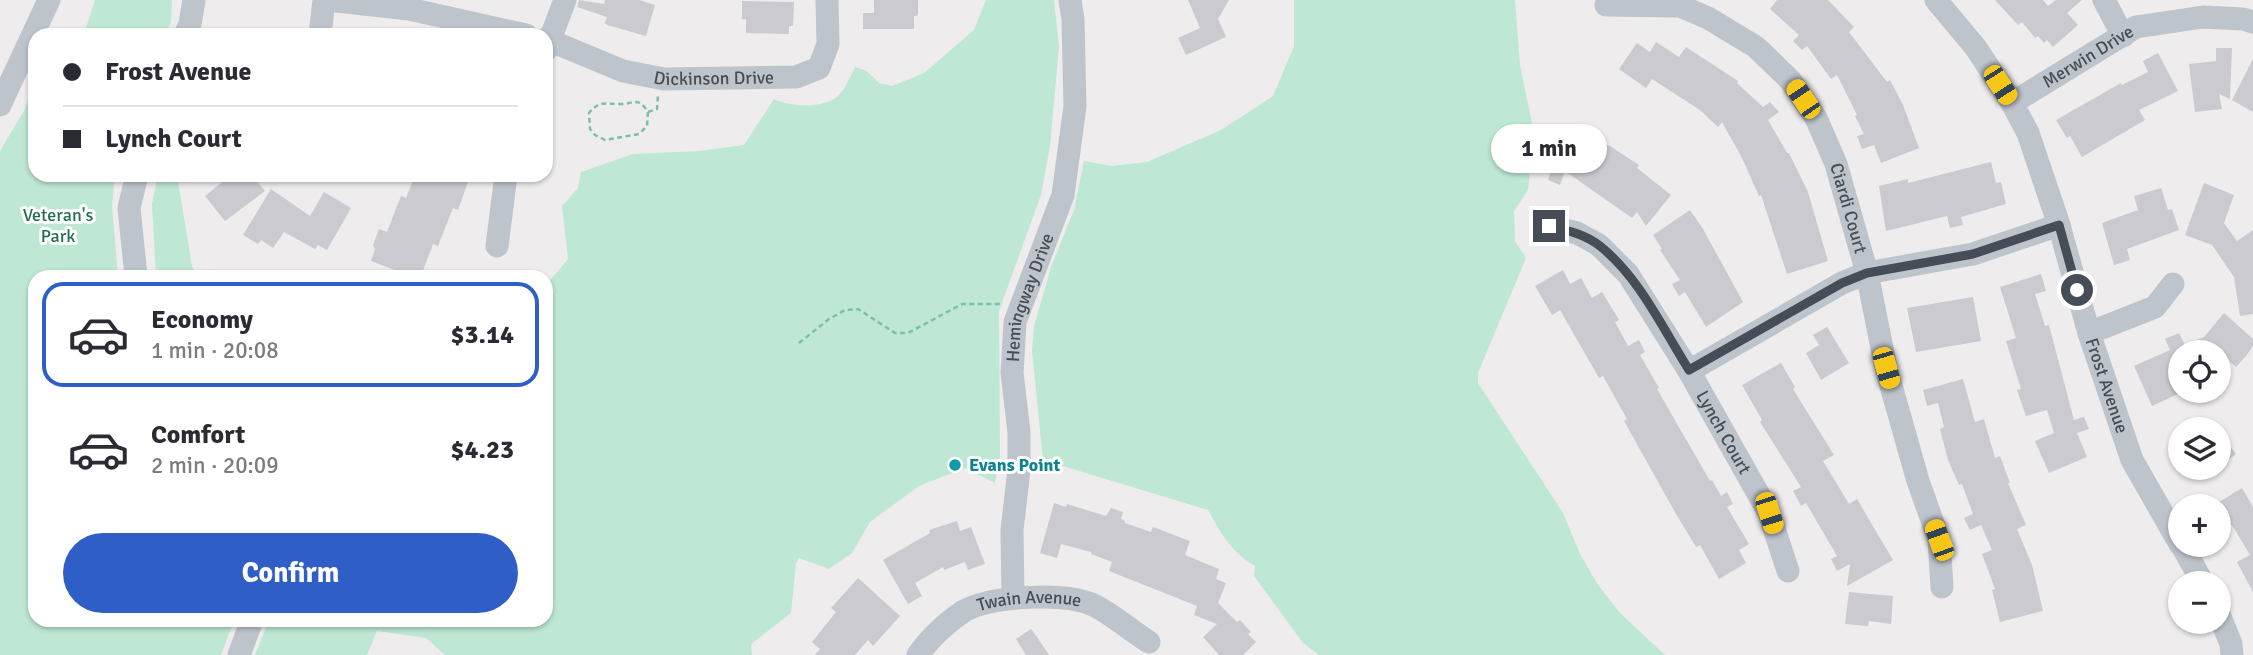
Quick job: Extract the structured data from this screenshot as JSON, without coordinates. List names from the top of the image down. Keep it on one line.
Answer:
{"streets":{"street":["Merwin Drive","Dickinson Drive","Ciardi Court","Hemingway Drive","Frost Avenue","Lynch Court","Twain Avenue"]},"crossings":[["Merwin Drive","Frost Avenue"],["Hemingway Drive","Twain Avenue"]],"parks":["Veteran's Park"],"places":["Evans Point"],"page":{"banner":["Frost Avenue","Lynch Court"],"bubble":"1 min","list":[{"name":"Economy","note":"1 min · 20:08","value":"$3.14"},{"name":"Comfort","note":"2 min · 20:09","value":"$4.23"}],"map_buttons":["+","−"],"buttons":"Confirm"}}
